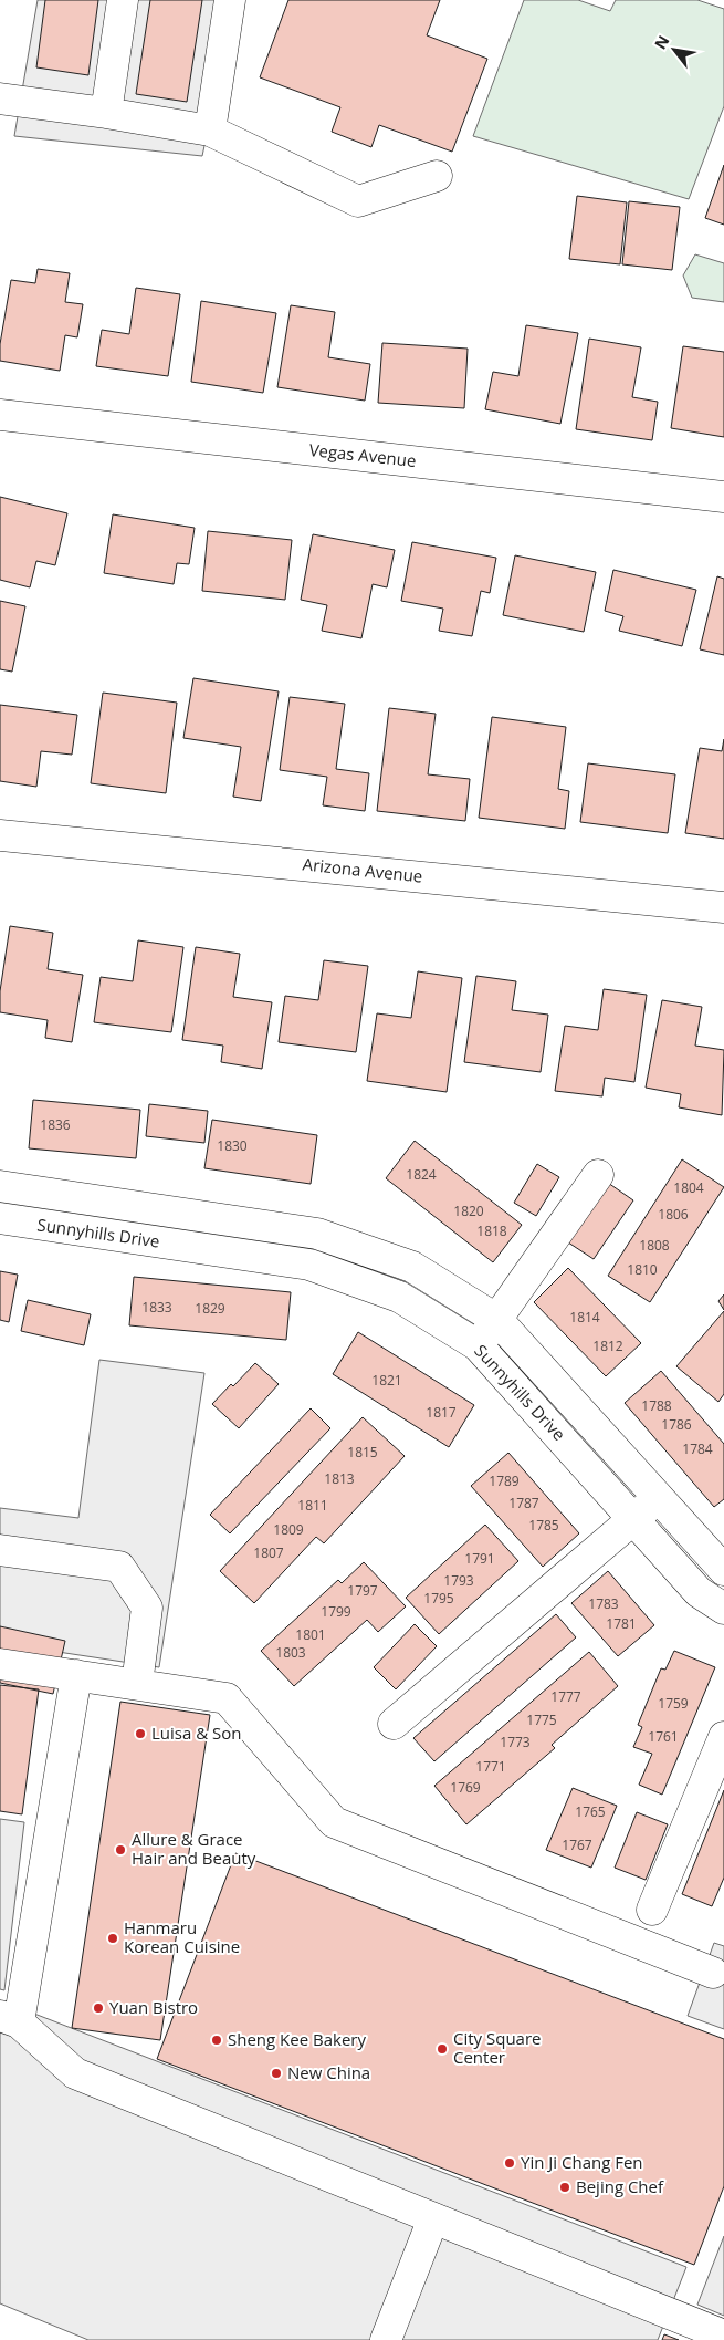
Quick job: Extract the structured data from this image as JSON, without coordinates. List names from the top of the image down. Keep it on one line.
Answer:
{"streets":{"street":["Vegas Avenue","Arizona Avenue","Sunnyhills Drive"]},"places":["Luisa & Son","Allure & Grace Hair and Beauty","Hanmaru Korean Cuisine","Yuan Bistro","Sheng Kee Bakery","City Square Center","New China","Yin Ji Chang Fen","Bejing Chef"],"house_numbers":["1836","1830","1824","1804","1820","1806","1818","1808","1810","1833","1829","1814","1812","1821","1788","1817","1786","1784","1815","1813","1789","1787","1811","1785","1809","1807","1791","1793","1797","1795","1783","1799","1781","1801","1803","1777","1759","1775","1761","1773","1771","1769","1765","1767"],"north":"top left"}
